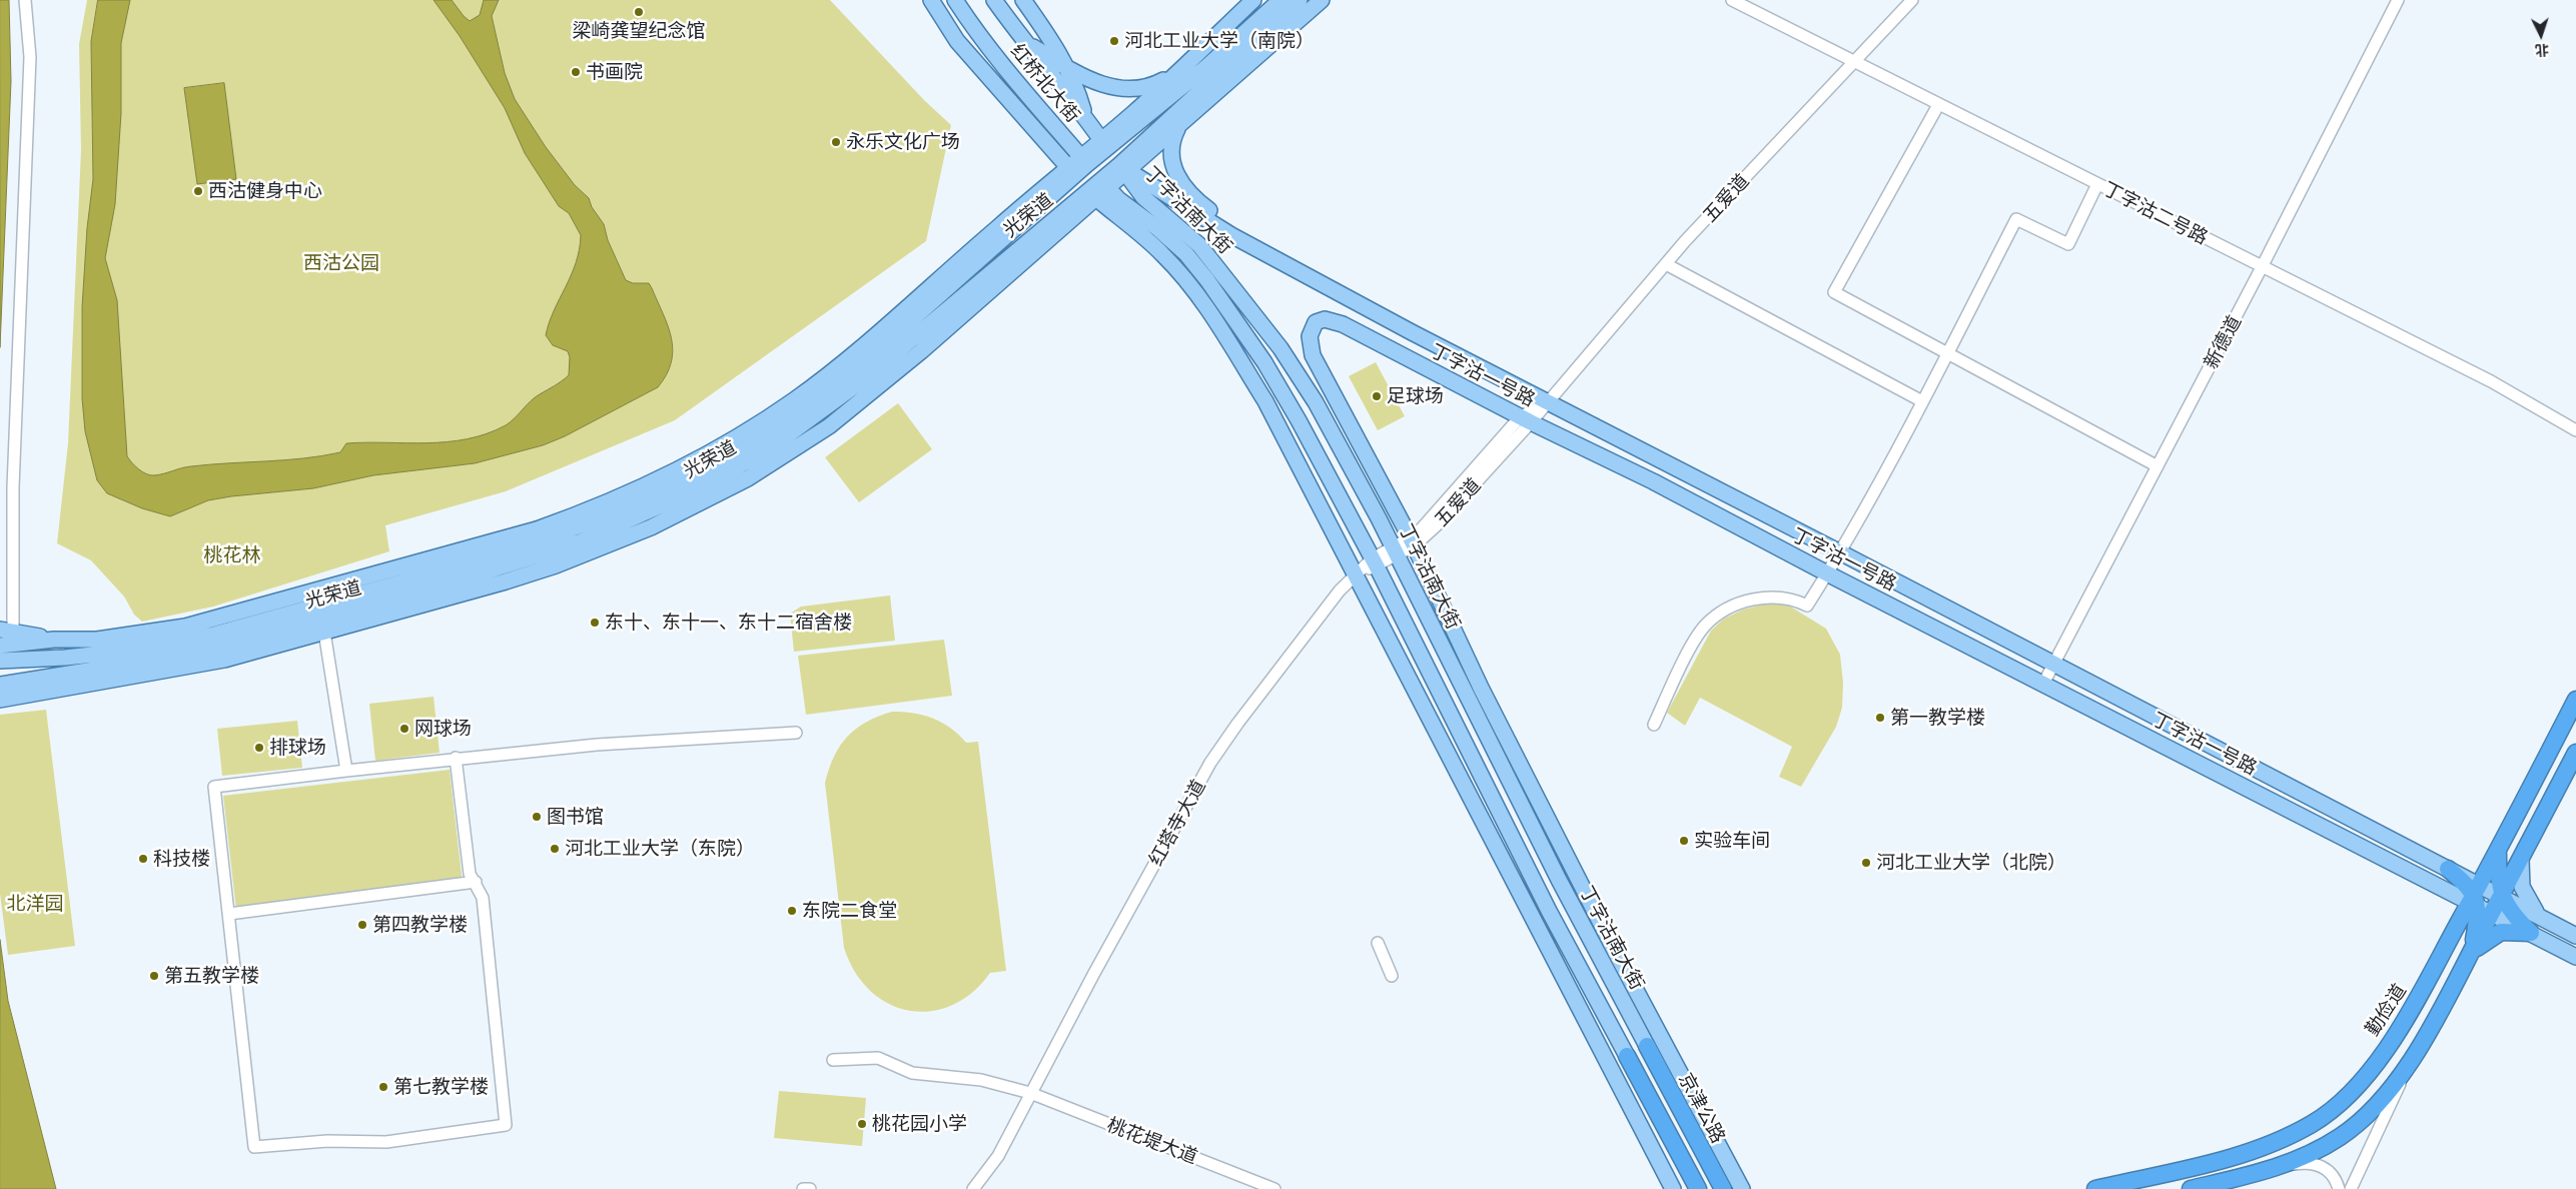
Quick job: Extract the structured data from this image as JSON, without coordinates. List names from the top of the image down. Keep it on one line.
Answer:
{"streets":{"highway":["勤俭道","京津公路"],"main road":["红桥北大街","丁字沽南大街","光荣道","丁字沽一号路"],"street":["五爱道","丁字沽二号路","新德道","红塔寺大道","桃花堤大道"]},"crossings":[["红桥北大街","丁字沽南大街"],["红桥北大街","光荣道"],["红桥北大街","丁字沽一号路"],["五爱道","丁字沽南大街"],["五爱道","丁字沽二号路"],["五爱道","丁字沽一号路"],["五爱道","红塔寺大道"],["丁字沽南大街","光荣道"],["丁字沽南大街","丁字沽一号路"],["丁字沽南大街","红塔寺大道"],["丁字沽南大街","京津公路"],["丁字沽二号路","新德道"],["光荣道","丁字沽一号路"],["新德道","丁字沽一号路"],["丁字沽一号路","勤俭道"],["红塔寺大道","桃花堤大道"]],"parks":["西沽公园","桃花林","北洋园"],"places":["梁崎龚望纪念馆","河北工业大学（南院）","书画院","永乐文化广场","西沽健身中心","足球场","东十、东十一、东十二宿舍楼","第一教学楼","网球场","排球场","图书馆","实验车间","河北工业大学（东院）","科技楼","河北工业大学（北院）","东院二食堂","第四教学楼","第五教学楼","第七教学楼","桃花园小学"],"north":"bottom"}
